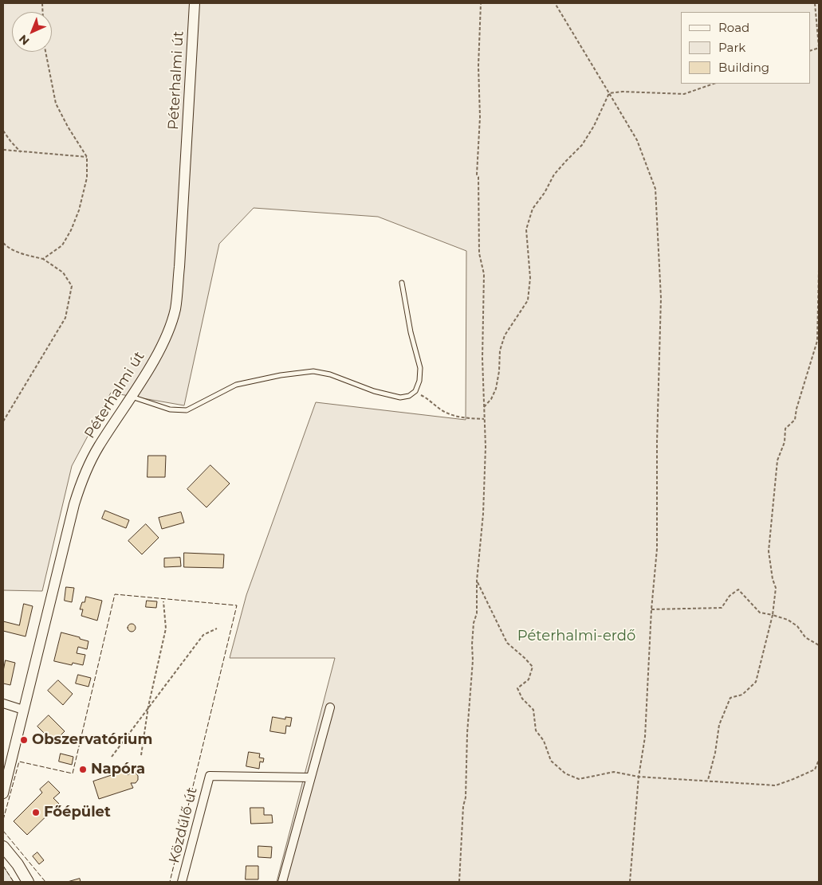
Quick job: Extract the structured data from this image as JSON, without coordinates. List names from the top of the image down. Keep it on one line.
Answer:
{"streets":{"street":["Péterhalmi út","Közdűlő út"]},"parks":["Péterhalmi-erdő"],"places":["Obszervatórium","Napóra","Főépület"],"legend":["Road","Park","Building"],"north":"bottom left"}
